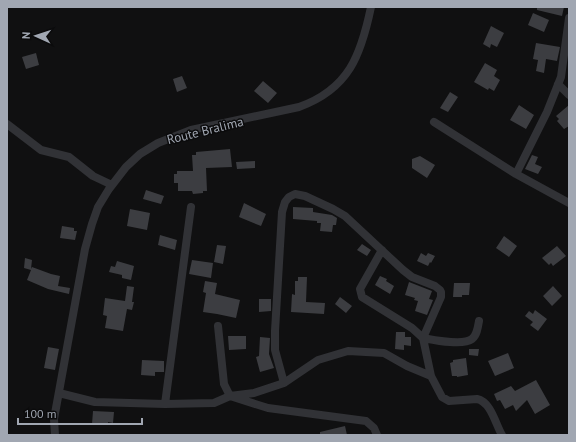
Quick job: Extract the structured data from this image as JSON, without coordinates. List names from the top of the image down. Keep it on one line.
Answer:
{"streets":{"street":["Route Bralima"]},"scale_bar":"100 m","north":"left"}
